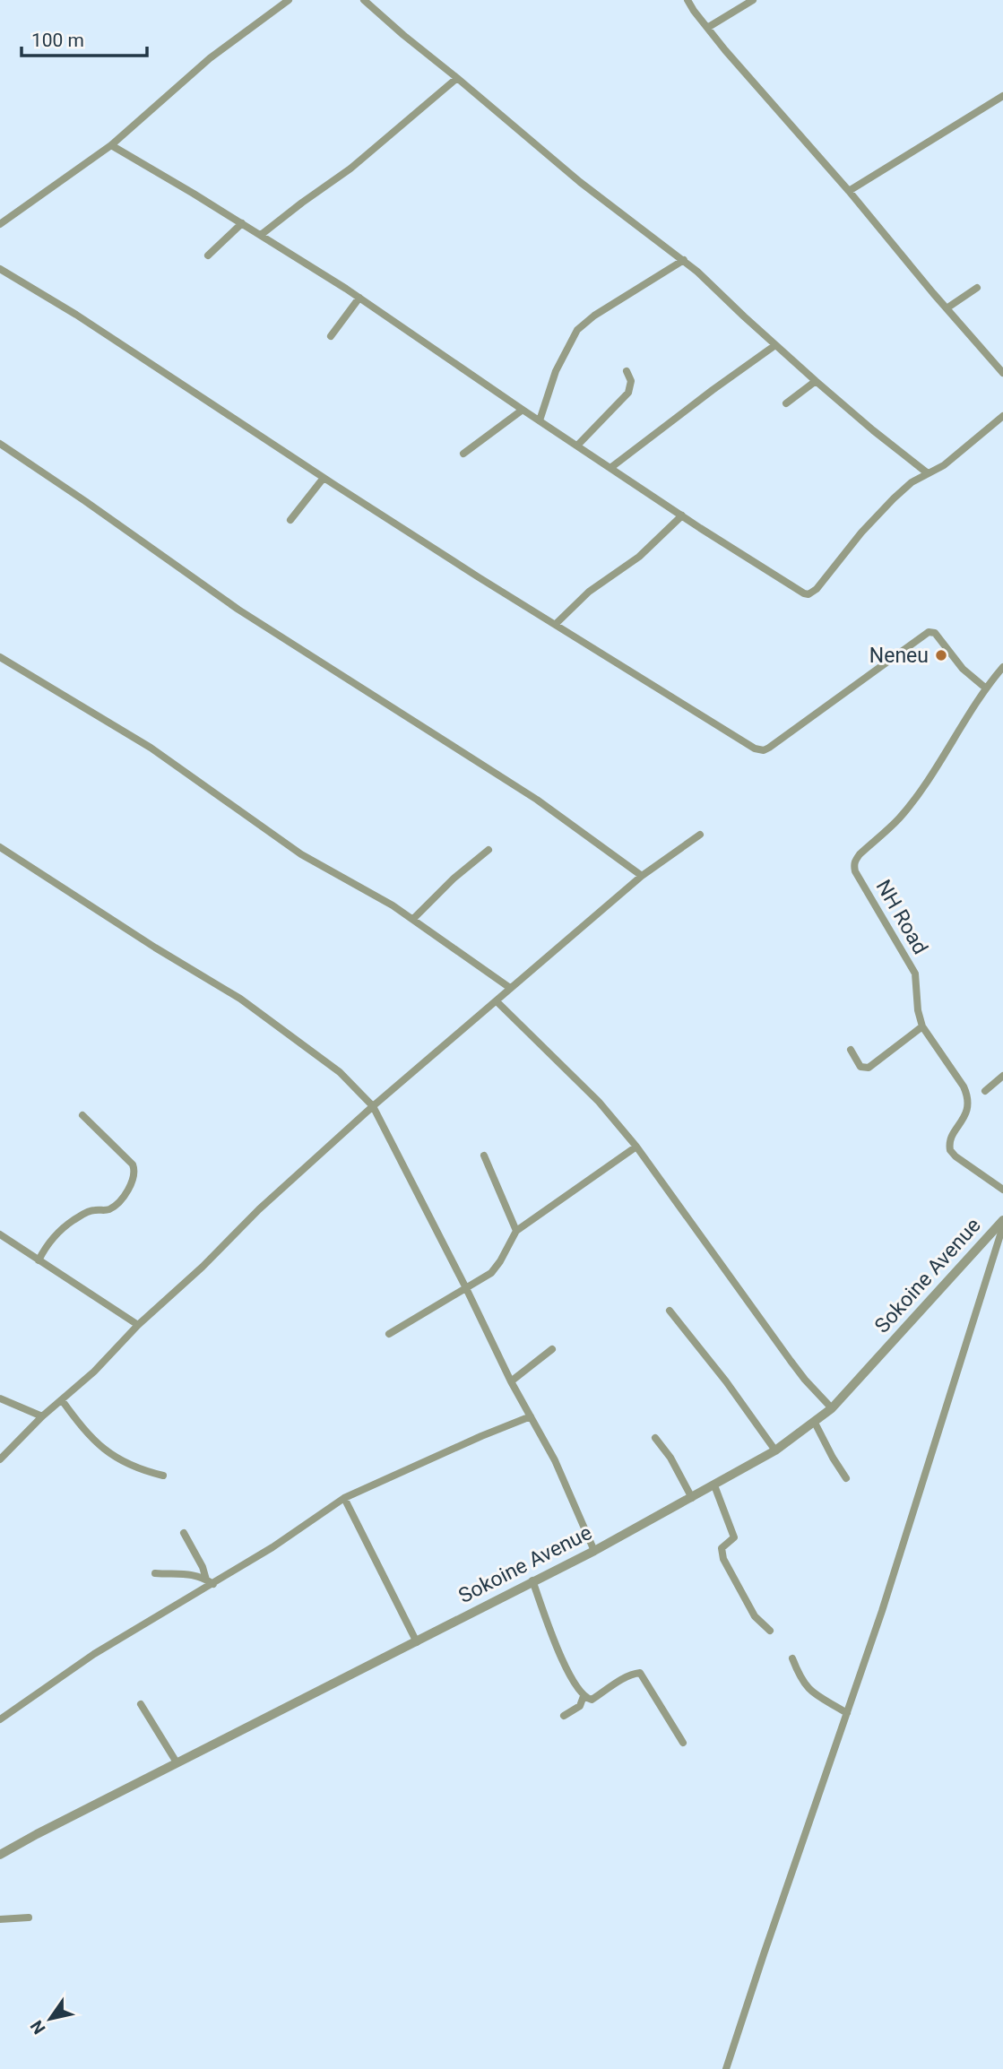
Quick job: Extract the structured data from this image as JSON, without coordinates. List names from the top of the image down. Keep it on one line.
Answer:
{"streets":{"street":["NH Road","Sokoine Avenue"]},"places":["Neneu"],"scale_bar":"100 m","north":"bottom left"}
